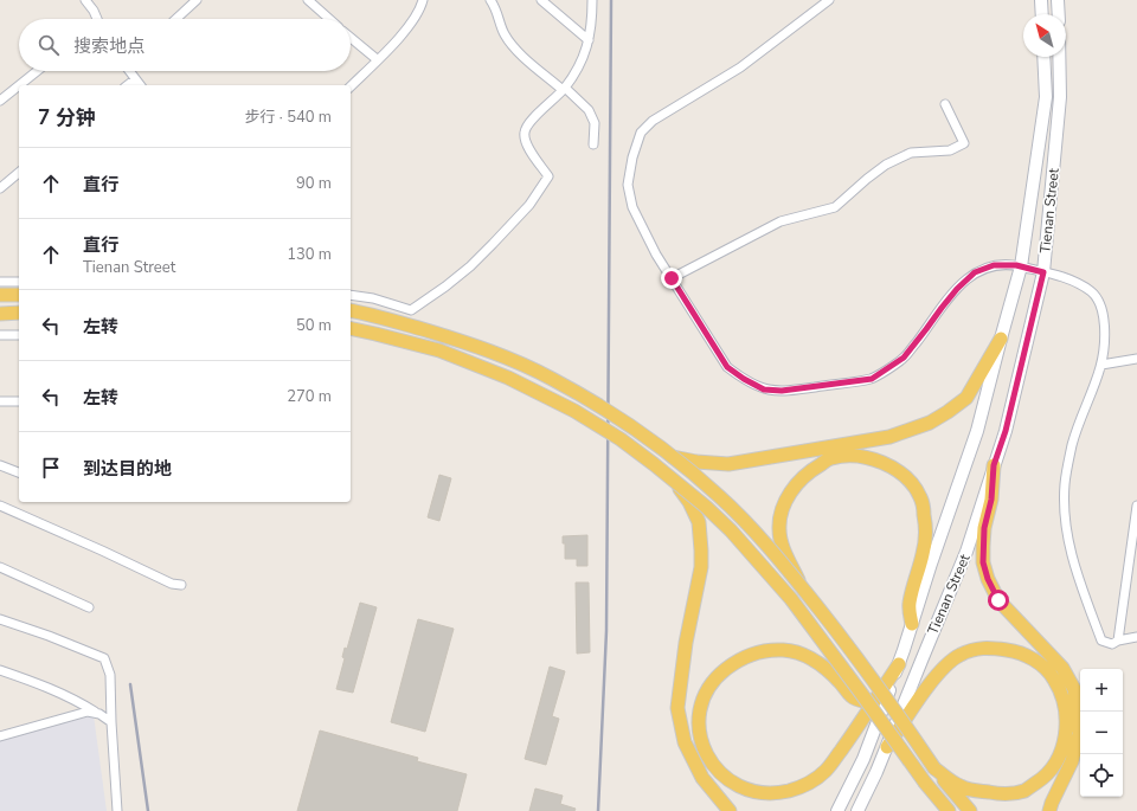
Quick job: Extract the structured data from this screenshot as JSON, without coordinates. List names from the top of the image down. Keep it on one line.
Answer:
{"streets":{"main road":["Tienan Street"]},"north":"top left","page":{"search":"搜索地点","heading":["7 分钟","步行 · 540 m"],"list":[["直行","90 m"],["直行","Tienan Street","130 m"],["左转","50 m"],["左转","270 m"],"到达目的地"],"map_buttons":["+","−"]}}
